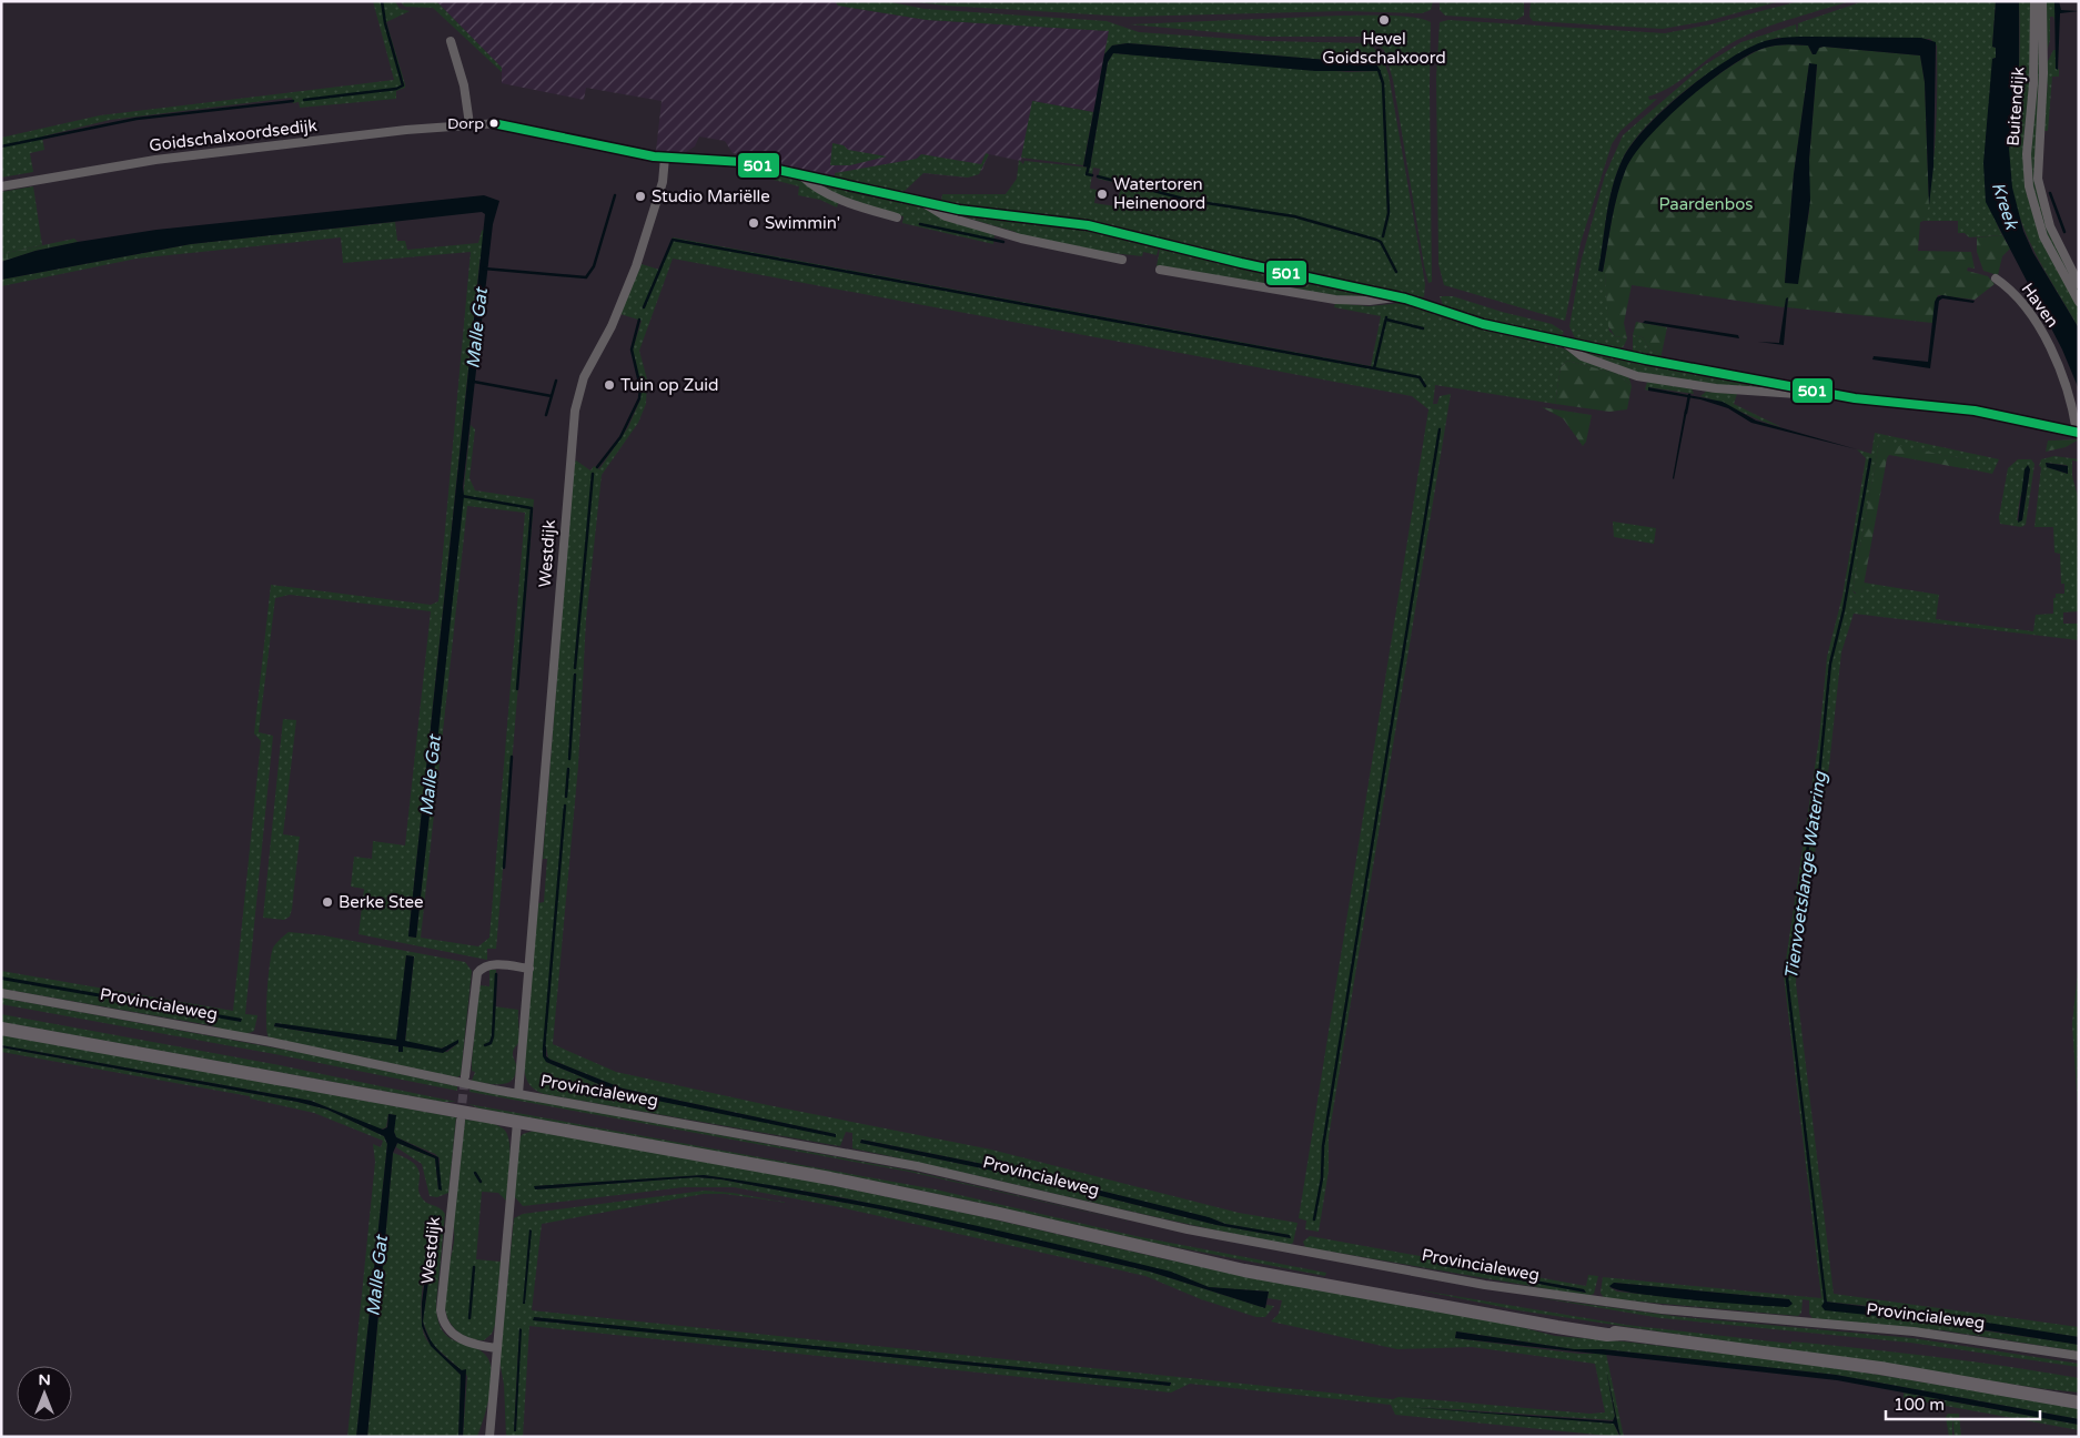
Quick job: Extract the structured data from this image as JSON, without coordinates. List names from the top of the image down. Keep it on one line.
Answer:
{"streets":{"street":["Buitendijk","Goidschalxoordsedijk","Haven","Westdijk","Provincialeweg"]},"crossings":[["Goidschalxoordsedijk","Westdijk"],["Westdijk","Provincialeweg"]],"water":["Kreek","Malle Gat","Tienvoetslange Watering"],"parks":["Paardenbos"],"places":["Hevel Goidschalxoord","Dorp","Watertoren Heinenoord","Studio Mariëlle","Swimmin'","Tuin op Zuid","Berke Stee"],"lines":["transit line 501"],"scale_bar":"100 m","north":"top"}
